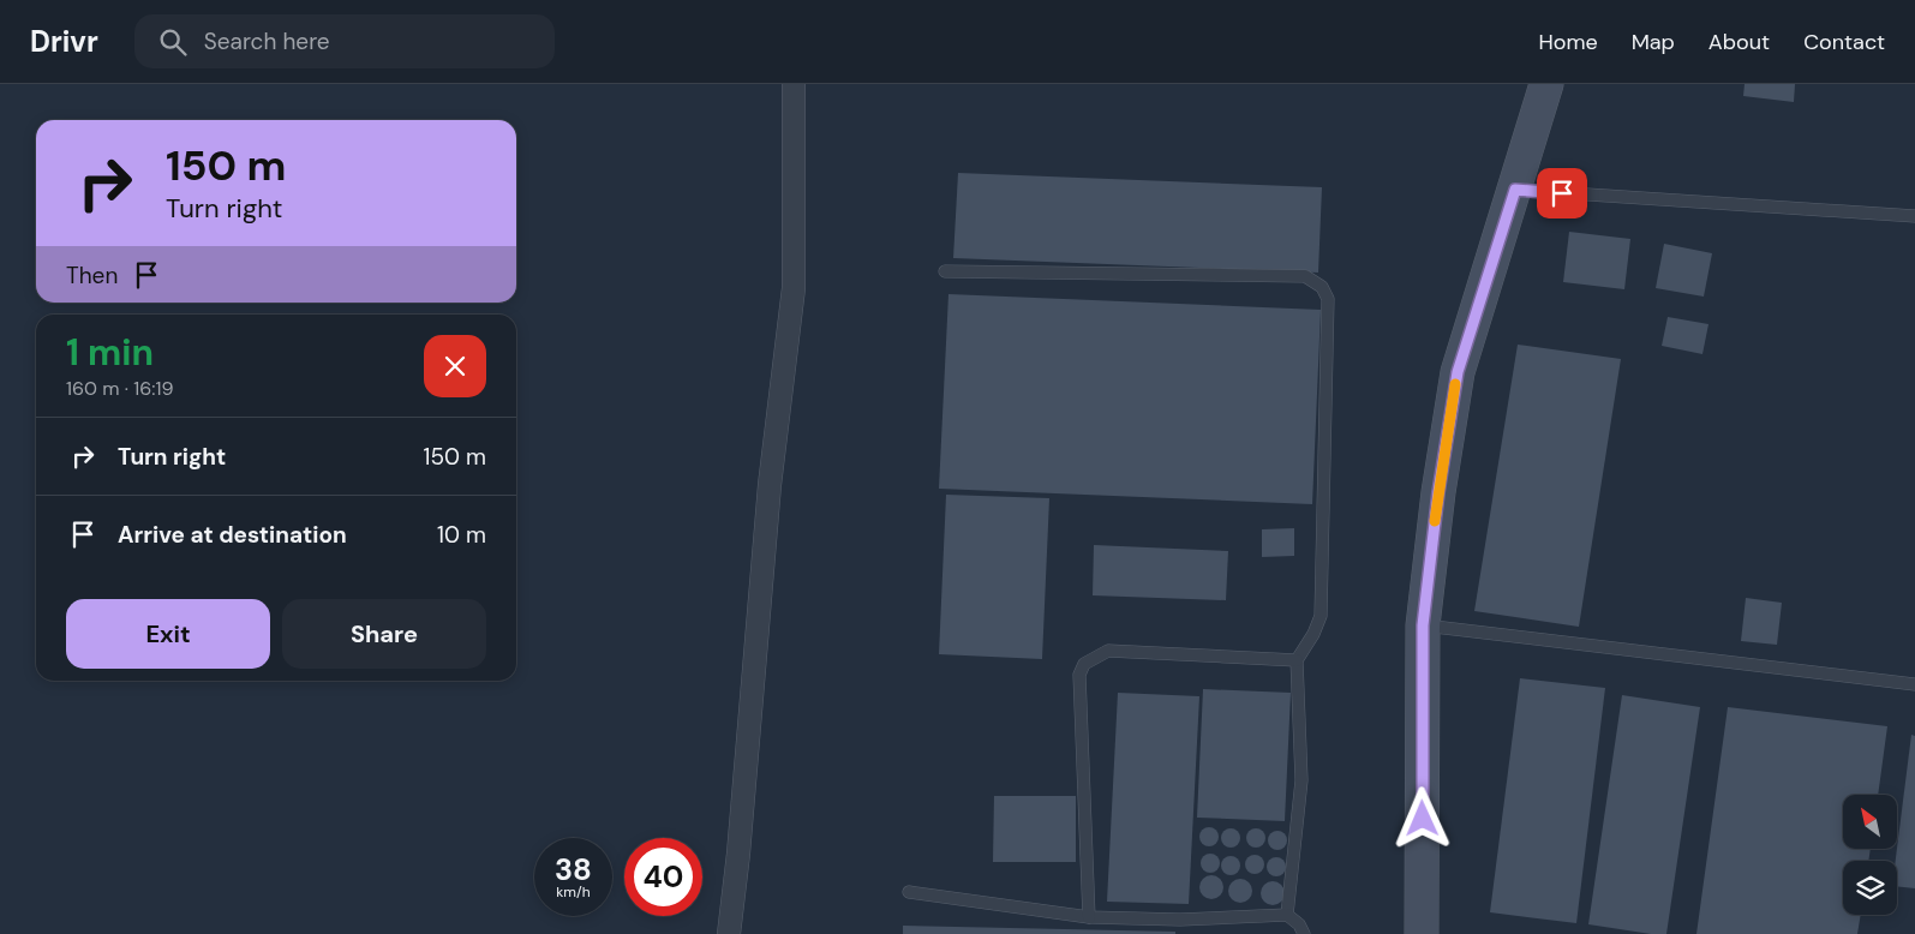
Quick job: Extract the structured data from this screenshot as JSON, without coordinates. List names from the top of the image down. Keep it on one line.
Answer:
{"north":"top left","page":{"header":"Drivr","search":"Search here","nav":["Home","Map","About","Contact"],"turn":["150 m","Turn right"],"then":"Then","heading":["1 min","160 m · 16:19"],"list":[{"name":"Turn right","value":"150 m"},{"name":"Arrive at destination","value":"10 m"}],"buttons":["Exit","Share"],"speed":"38 km/h","limit":"40"}}
